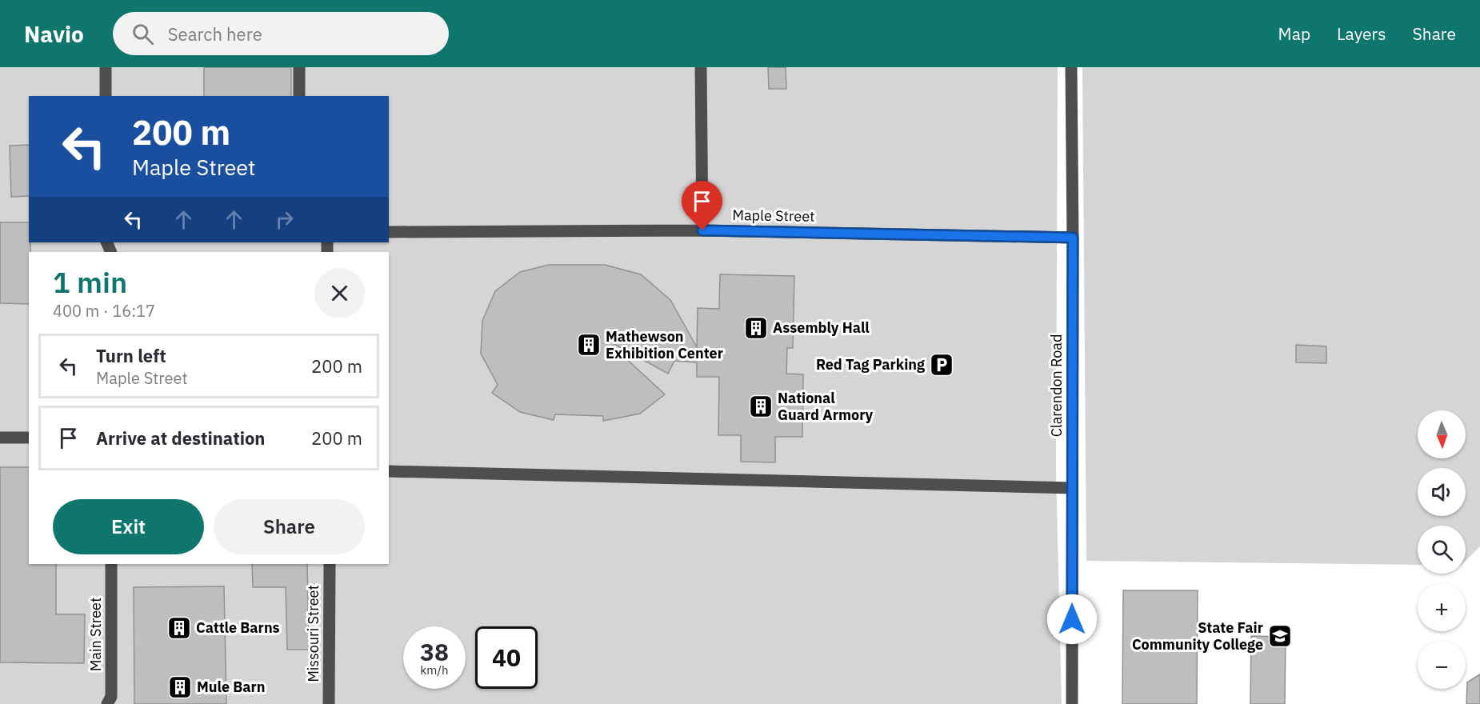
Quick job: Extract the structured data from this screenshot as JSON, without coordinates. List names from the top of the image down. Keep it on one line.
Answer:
{"streets":{"street":["Maple Street","Clarendon Road","Missouri Street","Main Street"]},"crossings":[["Maple Street","Clarendon Road"]],"places":{"building":["Assembly Hall","Mathewson Exhibition Center","National Guard Armory","Cattle Barns","Mule Barn"],"parking":["Red Tag Parking"],"school or university":["State Fair Community College"]},"north":"bottom","page":{"header":"Navio","search":"Search here","nav":["Map","Layers","Share"],"turn":["200 m","Maple Street"],"heading":["1 min","400 m · 16:17"],"list":[{"name":"Turn left","note":"Maple Street","value":"200 m"},{"name":"Arrive at destination","value":"200 m"}],"map_buttons":["+","−"],"buttons":["Exit","Share"],"speed":"38 km/h","limit":"40"}}
